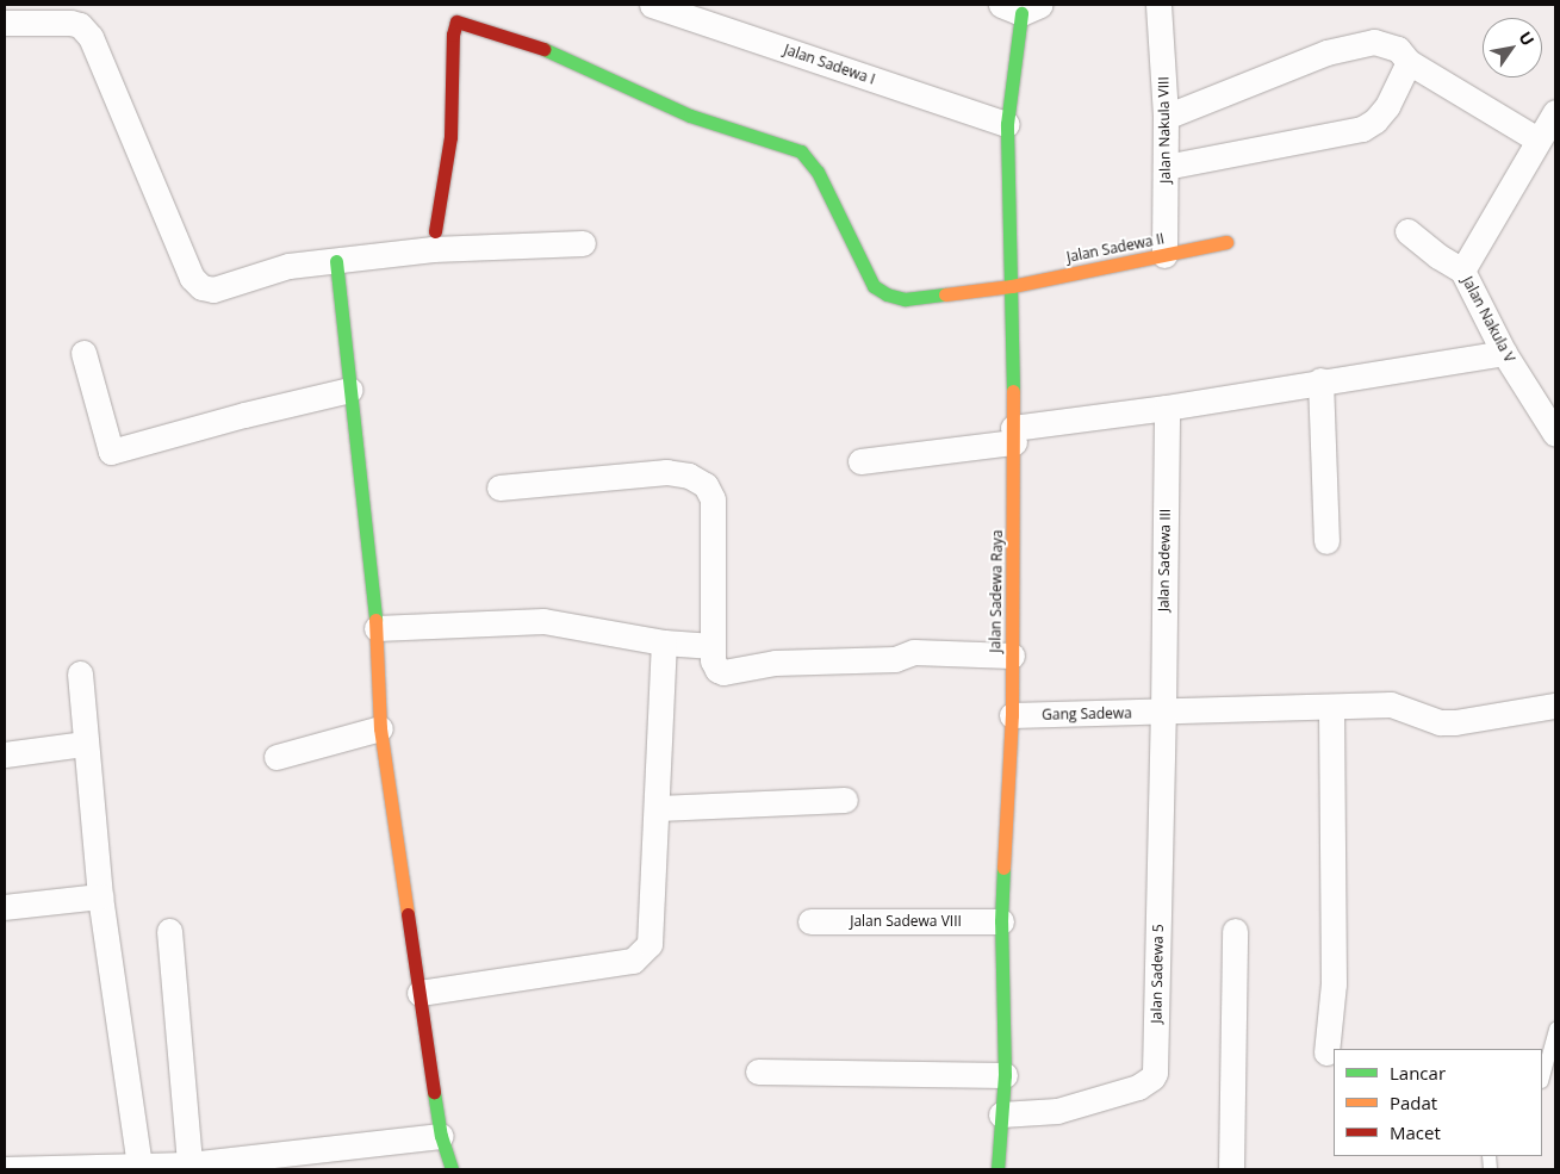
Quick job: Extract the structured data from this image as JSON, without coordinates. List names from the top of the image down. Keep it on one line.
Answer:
{"streets":{"street":["Jalan Sadewa I","Jalan Nakula VIII","Jalan Sadewa II","Jalan Nakula V","Jalan Sadewa III","Jalan Sadewa Raya","Gang Sadewa","Jalan Sadewa VIII","Jalan Sadewa 5"]},"crossings":[["Jalan Sadewa I","Jalan Sadewa Raya"],["Jalan Nakula VIII","Jalan Sadewa II"],["Jalan Sadewa II","Jalan Sadewa Raya"],["Jalan Sadewa III","Gang Sadewa"],["Jalan Sadewa III","Jalan Sadewa 5"],["Jalan Sadewa Raya","Gang Sadewa"],["Jalan Sadewa Raya","Jalan Sadewa VIII"],["Jalan Sadewa Raya","Jalan Sadewa 5"],["Gang Sadewa","Jalan Sadewa 5"]],"legend":["Lancar","Padat","Macet"],"north":"top right"}
